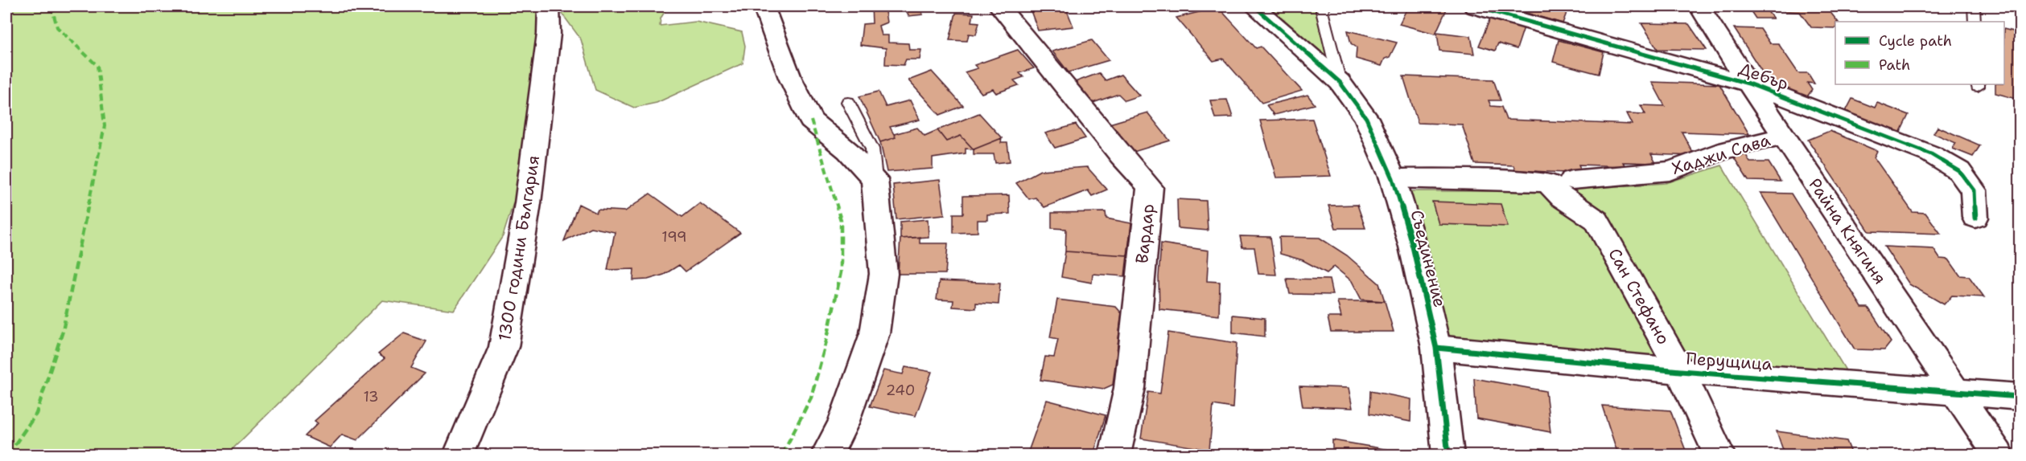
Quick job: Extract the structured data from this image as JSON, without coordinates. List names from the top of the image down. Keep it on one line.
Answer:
{"streets":{"street":["Дебър","Хаджи Сава","Райна Княгиня","Вардар","1300 години България","Съединение","Сан Стефано","Перущица"]},"crossings":[["Дебър","Райна Княгиня"],["Хаджи Сава","Райна Княгиня"],["Хаджи Сава","Съединение"],["Хаджи Сава","Сан Стефано"],["Райна Княгиня","Перущица"],["Съединение","Перущица"],["Сан Стефано","Перущица"]],"house_numbers":["199","240","13"],"legend":["Cycle path","Path"]}
